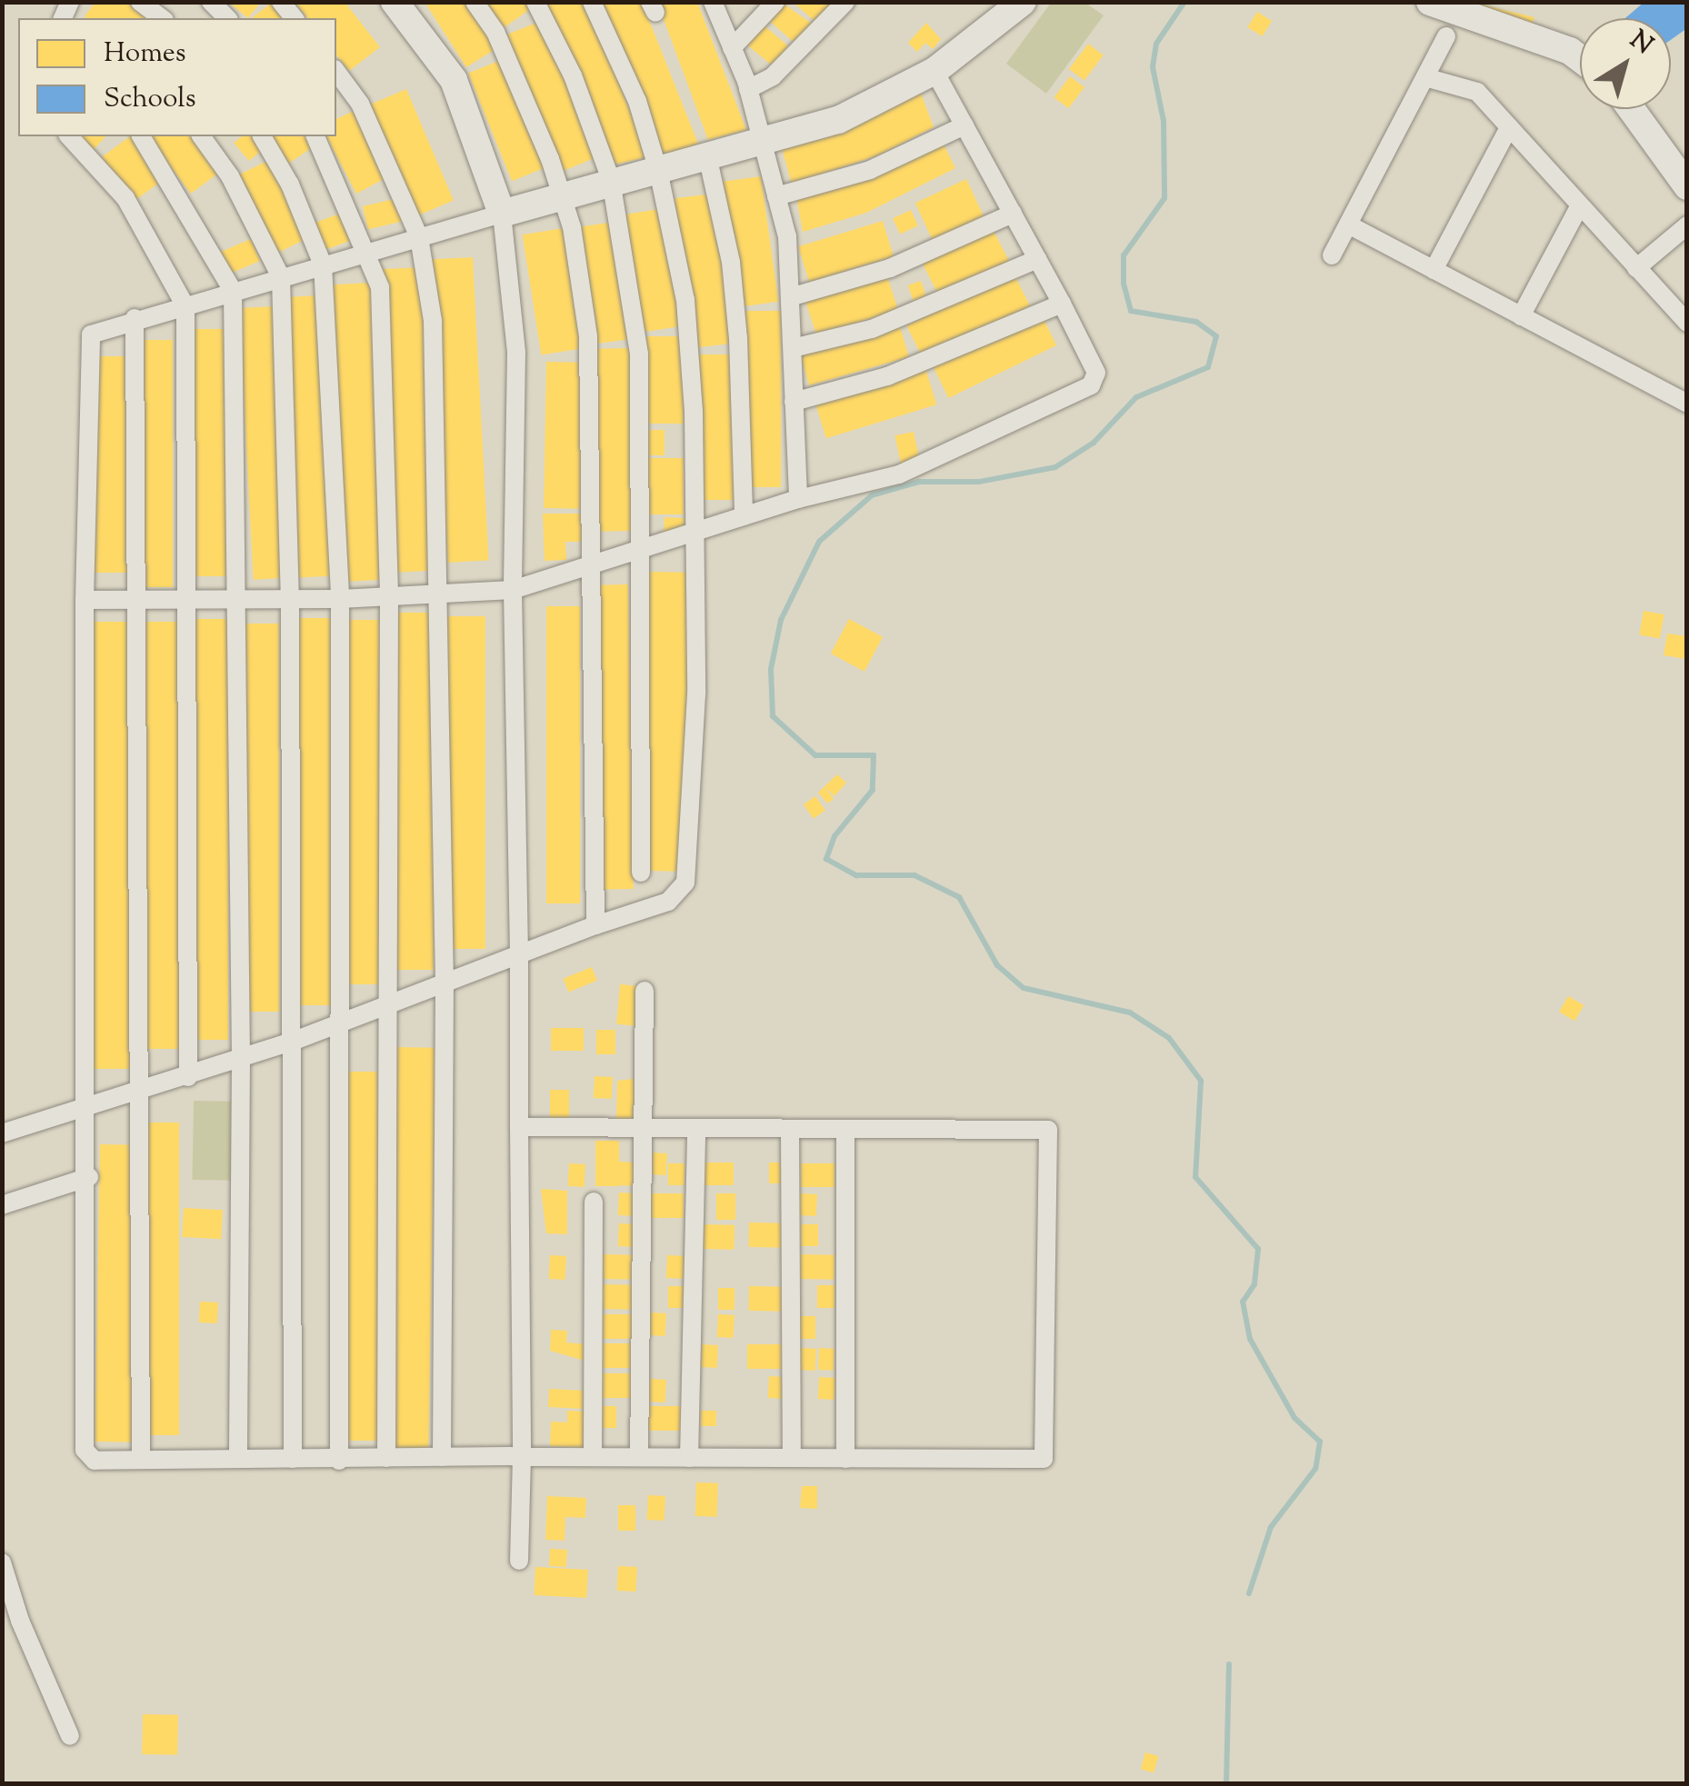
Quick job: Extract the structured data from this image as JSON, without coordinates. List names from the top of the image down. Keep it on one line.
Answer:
{"legend":["Homes","Schools"],"north":"top right"}
